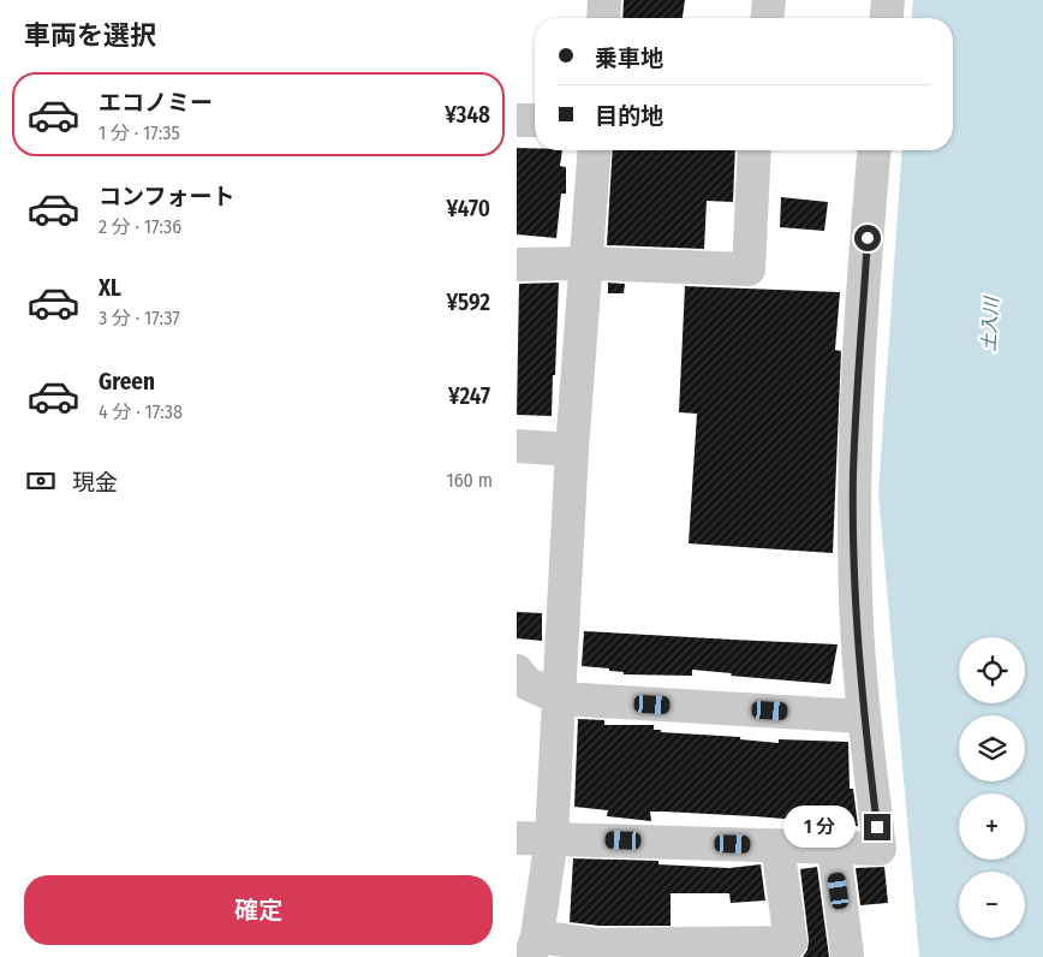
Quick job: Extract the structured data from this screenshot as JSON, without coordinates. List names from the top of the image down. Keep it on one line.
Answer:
{"water":["土入川"],"page":{"heading":"車両を選択","banner":["乗車地","目的地"],"list":[{"name":"エコノミー","note":"1 分 · 17:35","value":"¥348"},{"name":"コンフォート","note":"2 分 · 17:36","value":"¥470"},{"name":"XL","note":"3 分 · 17:37","value":"¥592"},{"name":"Green","note":"4 分 · 17:38","value":"¥247"}],"pay":["現金","160 m"],"map_buttons":["+","−"],"bubble":"1 分","buttons":"確定"}}
